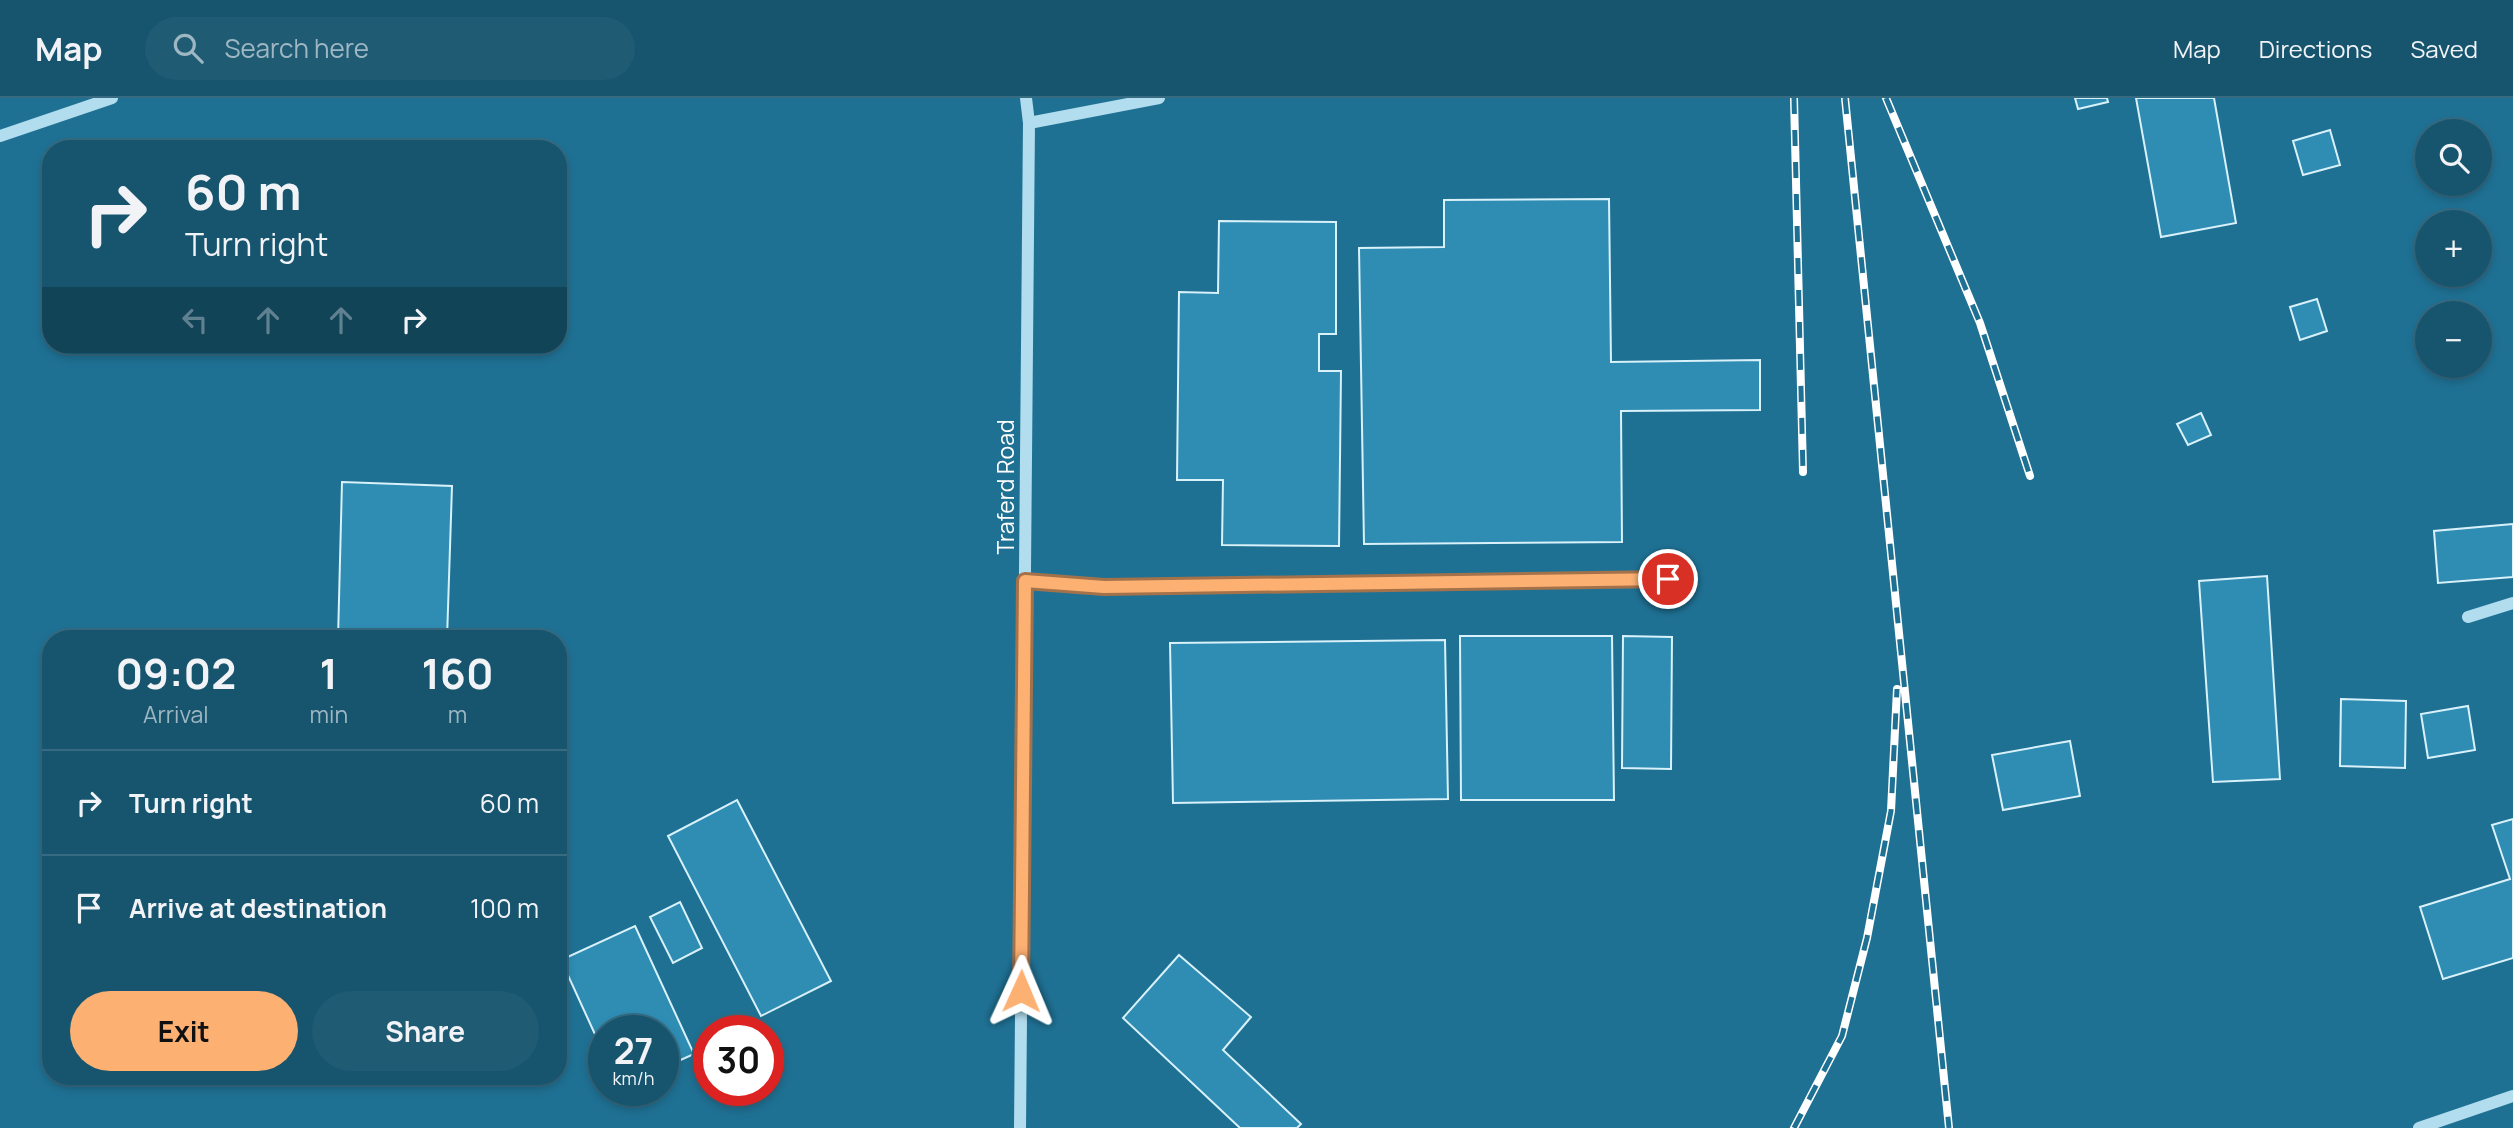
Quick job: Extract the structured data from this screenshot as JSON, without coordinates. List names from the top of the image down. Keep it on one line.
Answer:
{"streets":{"street":["Traferd Road"]},"page":{"header":"Map","search":"Search here","nav":["Map","Directions","Saved"],"map_buttons":["+","−"],"turn":["60 m","Turn right"],"eta":["09:02","Arrival","1","min","160","m"],"list":[{"name":"Turn right","value":"60 m"},{"name":"Arrive at destination","value":"100 m"}],"buttons":["Exit","Share"],"speed":"27 km/h","limit":"30"}}
